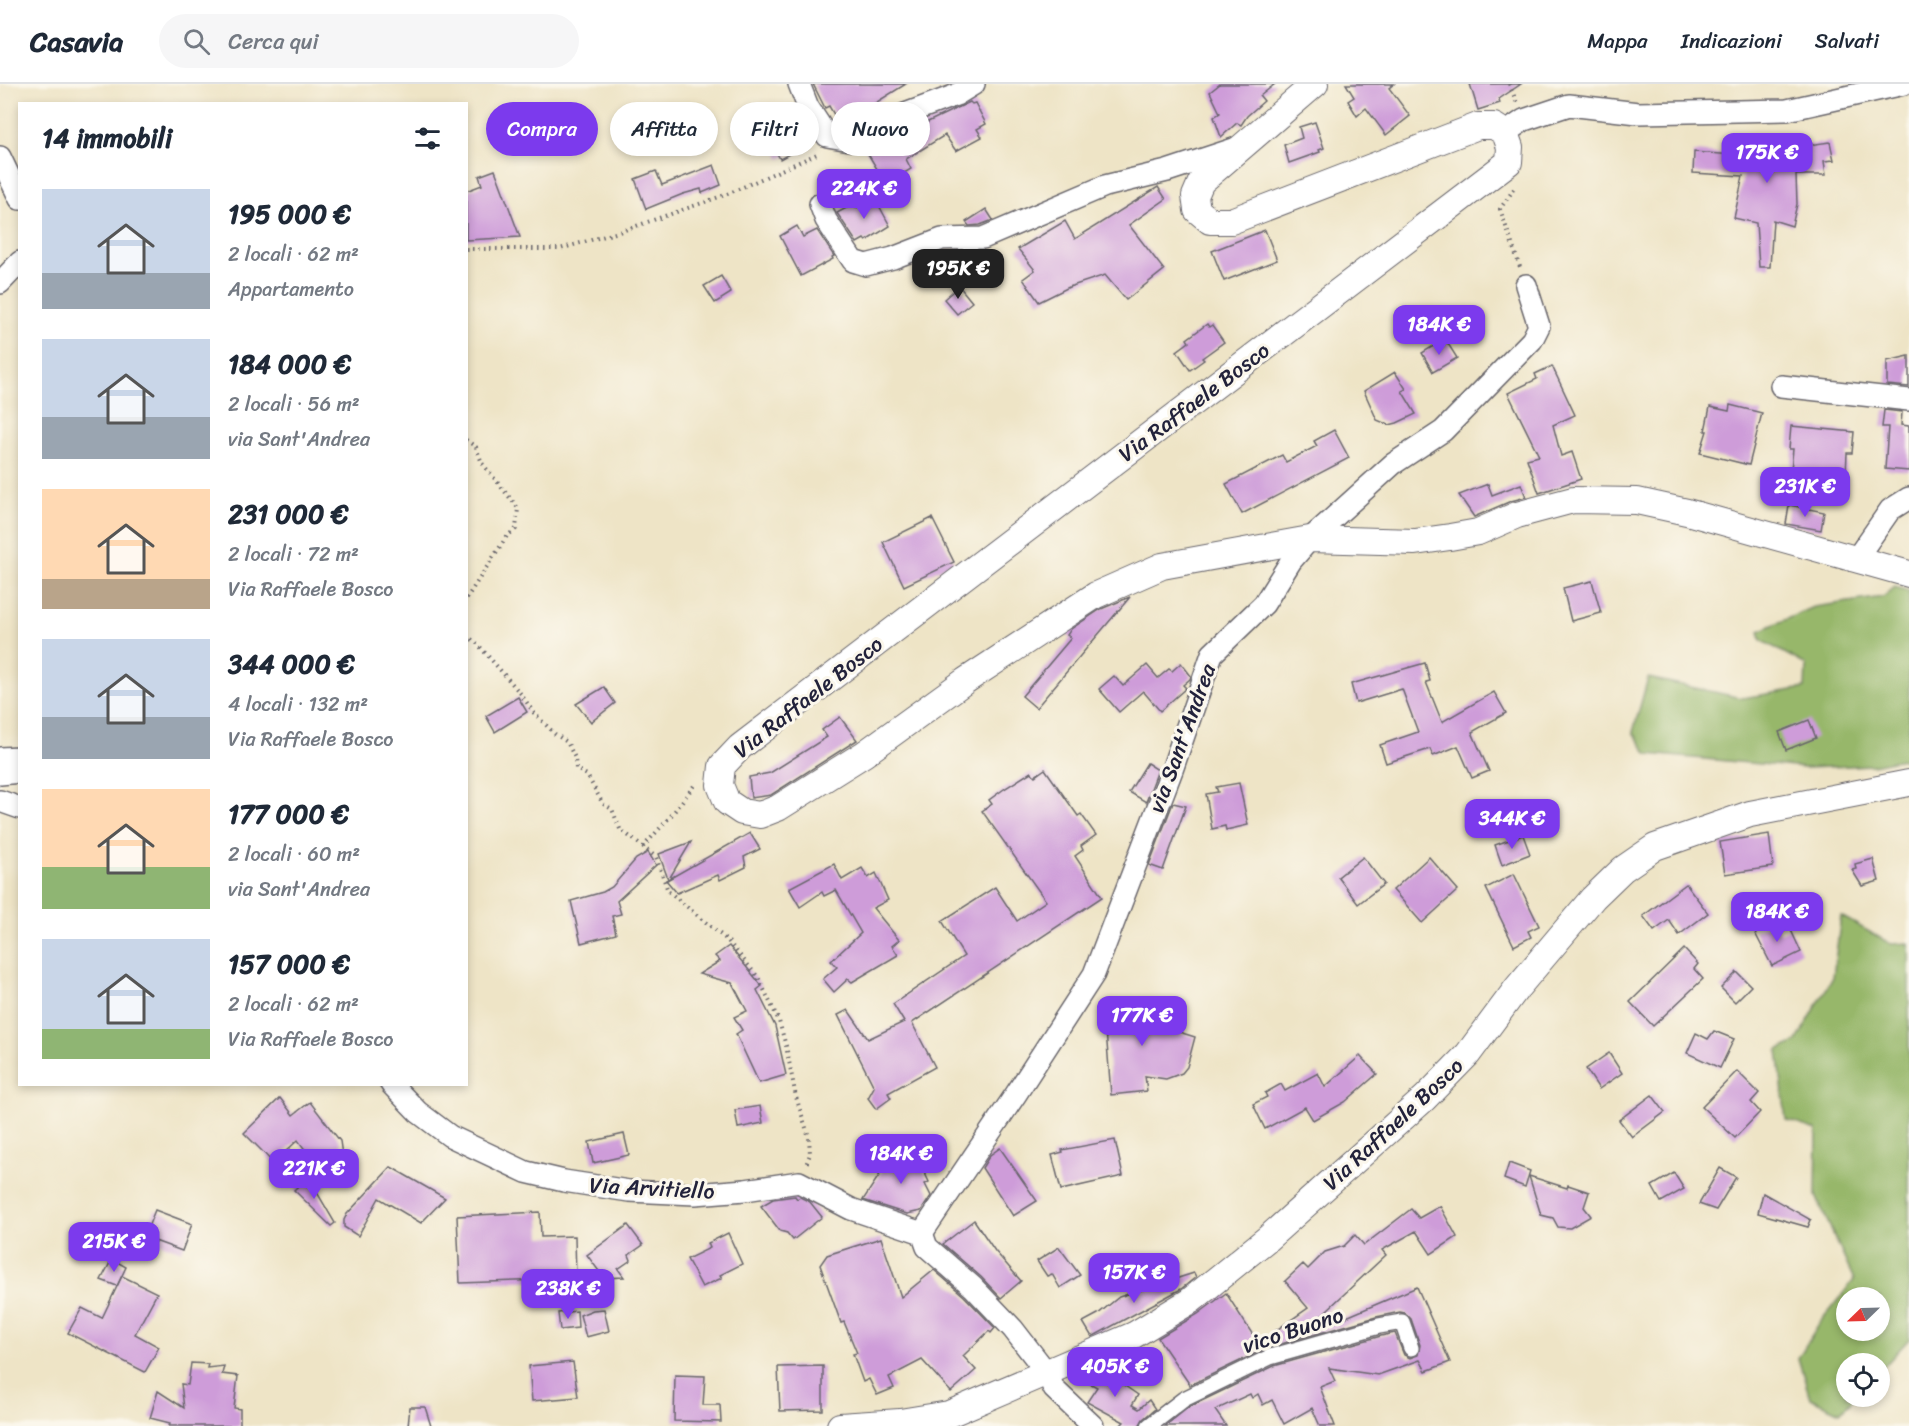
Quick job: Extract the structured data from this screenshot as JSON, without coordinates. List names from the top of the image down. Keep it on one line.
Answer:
{"streets":{"street":["Via Raffaele Bosco","via Sant'Andrea","Via Arvitiello","vico Buono"]},"crossings":[["Via Raffaele Bosco","via Sant'Andrea"]],"north":"bottom left","page":{"header":"Casavia","search":"Cerca qui","nav":["Mappa","Indicazioni","Salvati"],"chip":["Compra","Affitta","Filtri","Nuovo"],"heading":"14 immobili","price":["175K €","224K €","195K €","184K €","231K €","344K €","184K €","177K €","184K €","221K €","215K €","157K €","238K €","405K €"],"list":[{"name":"195 000 €","note":"2 locali · 62 m² · Appartamento"},{"name":"184 000 €","note":"2 locali · 56 m² · via Sant'Andrea"},{"name":"231 000 €","note":"2 locali · 72 m² · Via Raffaele Bosco"},{"name":"344 000 €","note":"4 locali · 132 m² · Via Raffaele Bosco"},{"name":"177 000 €","note":"2 locali · 60 m² · via Sant'Andrea"},{"name":"157 000 €","note":"2 locali · 62 m² · Via Raffaele Bosco"}]}}
